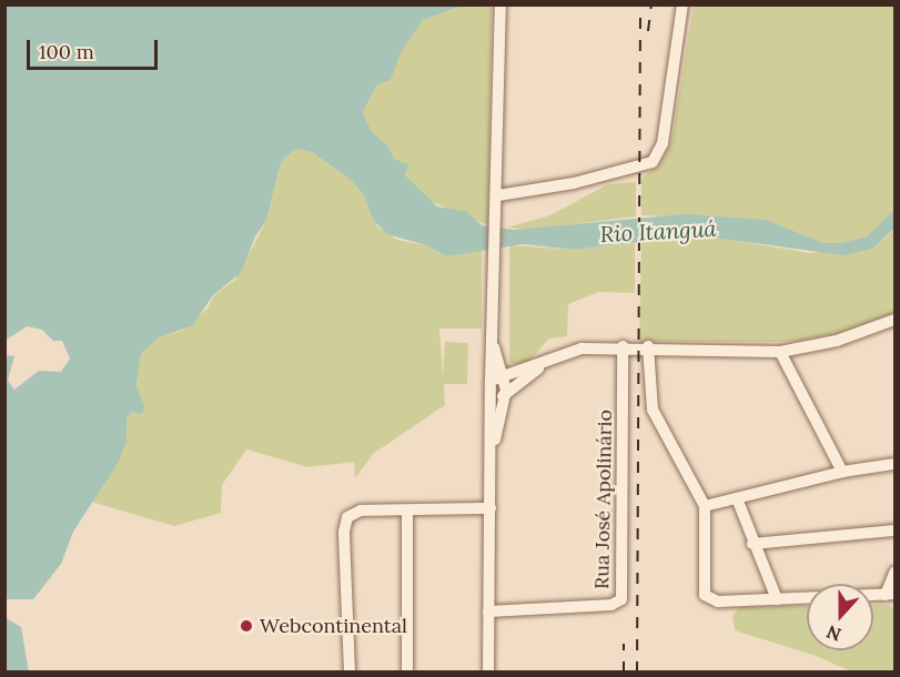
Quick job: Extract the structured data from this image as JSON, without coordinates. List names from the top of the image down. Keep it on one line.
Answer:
{"streets":{"street":["Rua José Apolinário"]},"water":["Rio Itanguá"],"places":["Webcontinental"],"scale_bar":"100 m","north":"bottom"}
